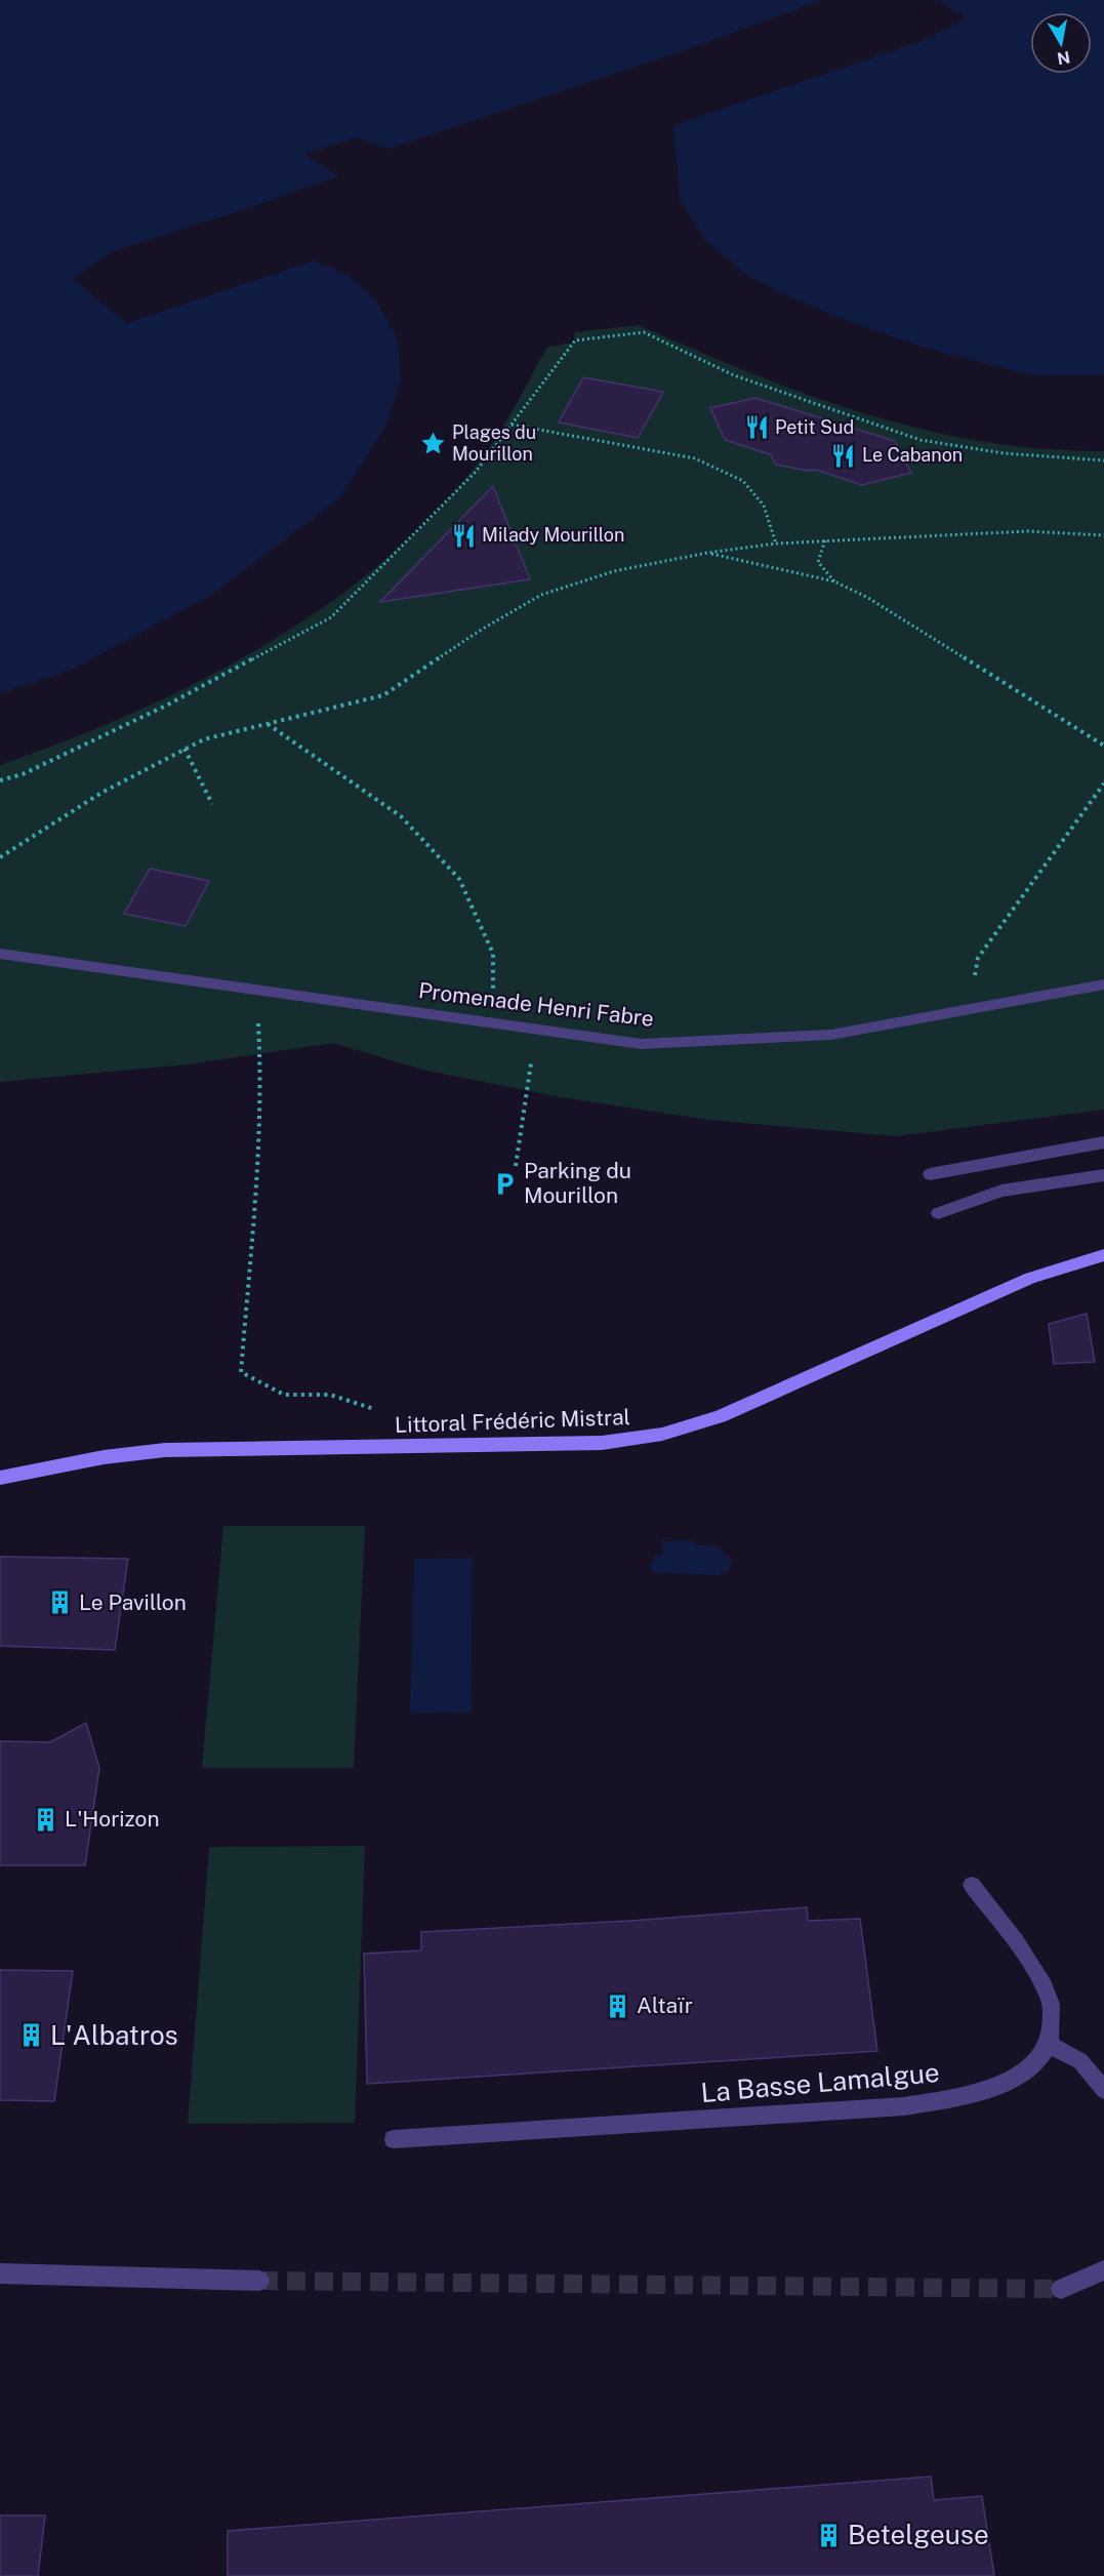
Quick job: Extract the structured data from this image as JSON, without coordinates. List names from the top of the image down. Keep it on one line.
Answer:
{"streets":{"main road":["Littoral Frédéric Mistral"],"street":["Promenade Henri Fabre","La Basse Lamalgue"]},"places":{"restaurant":["Petit Sud","Le Cabanon","Milady Mourillon"],"place":["Plages du Mourillon"],"parking":["Parking du Mourillon"],"building":["Le Pavillon","L'Horizon","Altaïr","L'Albatros","Betelgeuse"]},"north":"bottom"}
